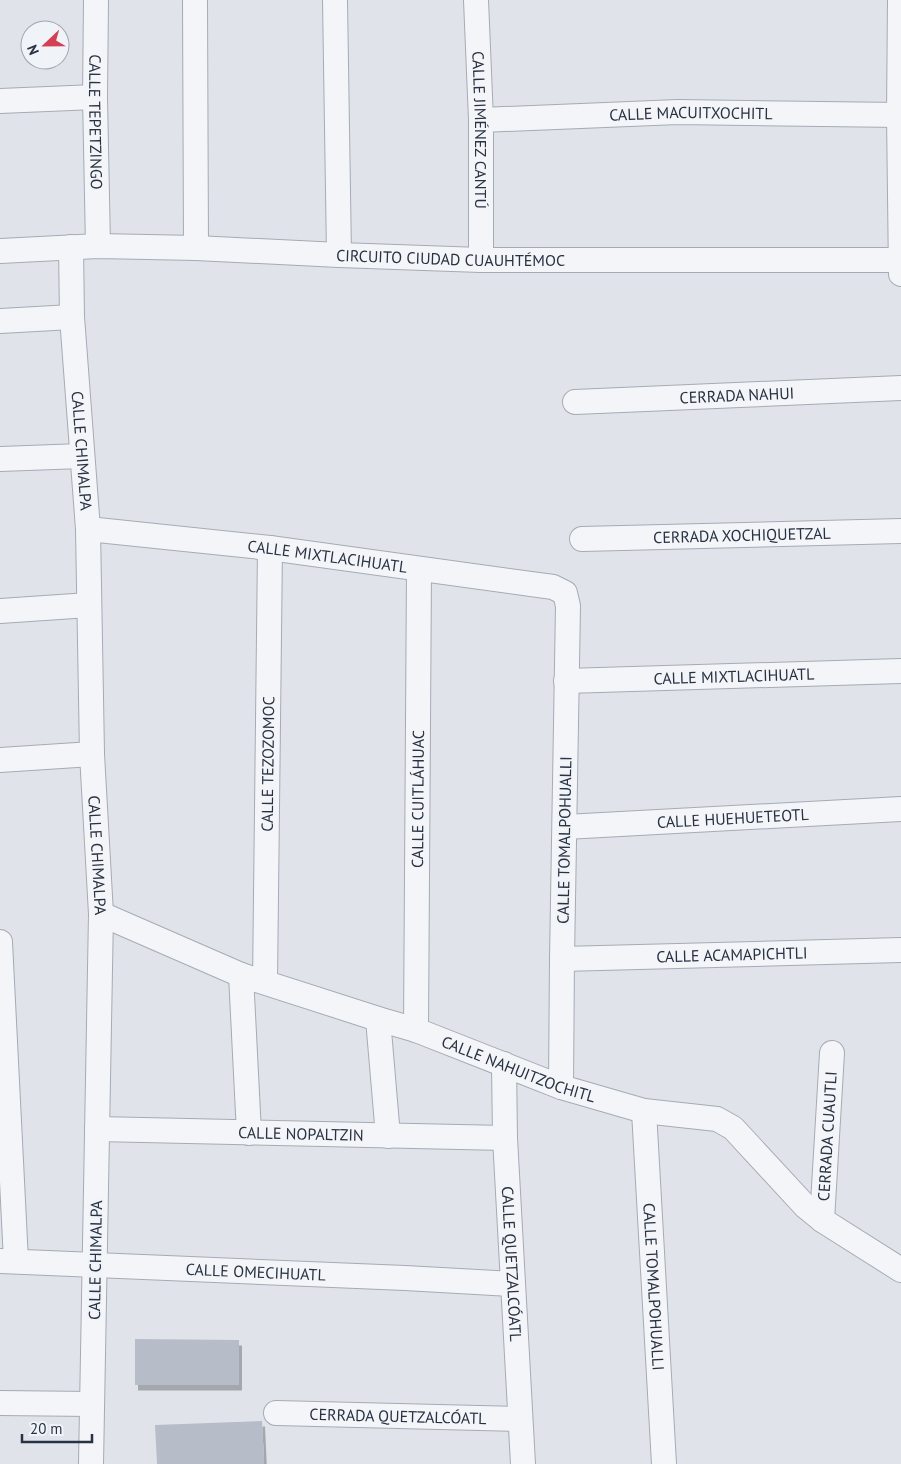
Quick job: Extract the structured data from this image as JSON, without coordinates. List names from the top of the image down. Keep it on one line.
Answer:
{"streets":{"street":["CALLE MACUITXOCHITL","CALLE TEPETZINGO","CALLE JIMÉNEZ CANTÚ","CIRCUITO CIUDAD CUAUHTÉMOC","CERRADA NAHUI","CALLE CHIMALPA","CERRADA XOCHIQUETZAL","CALLE MIXTLACIHUATL","CALLE TEZOZOMOC","CALLE CUITLÁHUAC","CALLE HUEHUETEOTL","CALLE TOMALPOHUALLI","CALLE ACAMAPICHTLI","CALLE NAHUITZOCHITL","CALLE NOPALTZIN","CERRADA CUAUTLI","CALLE QUETZALCÓATL","CALLE OMECIHUATL","CERRADA QUETZALCÓATL"]},"crossings":[["CALLE MACUITXOCHITL","CALLE JIMÉNEZ CANTÚ"],["CALLE TEPETZINGO","CIRCUITO CIUDAD CUAUHTÉMOC"],["CALLE JIMÉNEZ CANTÚ","CIRCUITO CIUDAD CUAUHTÉMOC"],["CIRCUITO CIUDAD CUAUHTÉMOC","CALLE CHIMALPA"],["CALLE CHIMALPA","CALLE MIXTLACIHUATL"],["CALLE CHIMALPA","CALLE NAHUITZOCHITL"],["CALLE CHIMALPA","CALLE NOPALTZIN"],["CALLE CHIMALPA","CALLE OMECIHUATL"],["CALLE MIXTLACIHUATL","CALLE TEZOZOMOC"],["CALLE MIXTLACIHUATL","CALLE CUITLÁHUAC"],["CALLE MIXTLACIHUATL","CALLE TOMALPOHUALLI"],["CALLE TEZOZOMOC","CALLE NAHUITZOCHITL"],["CALLE CUITLÁHUAC","CALLE NAHUITZOCHITL"],["CALLE HUEHUETEOTL","CALLE TOMALPOHUALLI"],["CALLE TOMALPOHUALLI","CALLE ACAMAPICHTLI"],["CALLE TOMALPOHUALLI","CALLE NAHUITZOCHITL"],["CALLE NAHUITZOCHITL","CERRADA CUAUTLI"],["CALLE NAHUITZOCHITL","CALLE QUETZALCÓATL"],["CALLE NOPALTZIN","CALLE QUETZALCÓATL"],["CALLE QUETZALCÓATL","CALLE OMECIHUATL"],["CALLE QUETZALCÓATL","CERRADA QUETZALCÓATL"]],"scale_bar":"20 m","north":"left"}
